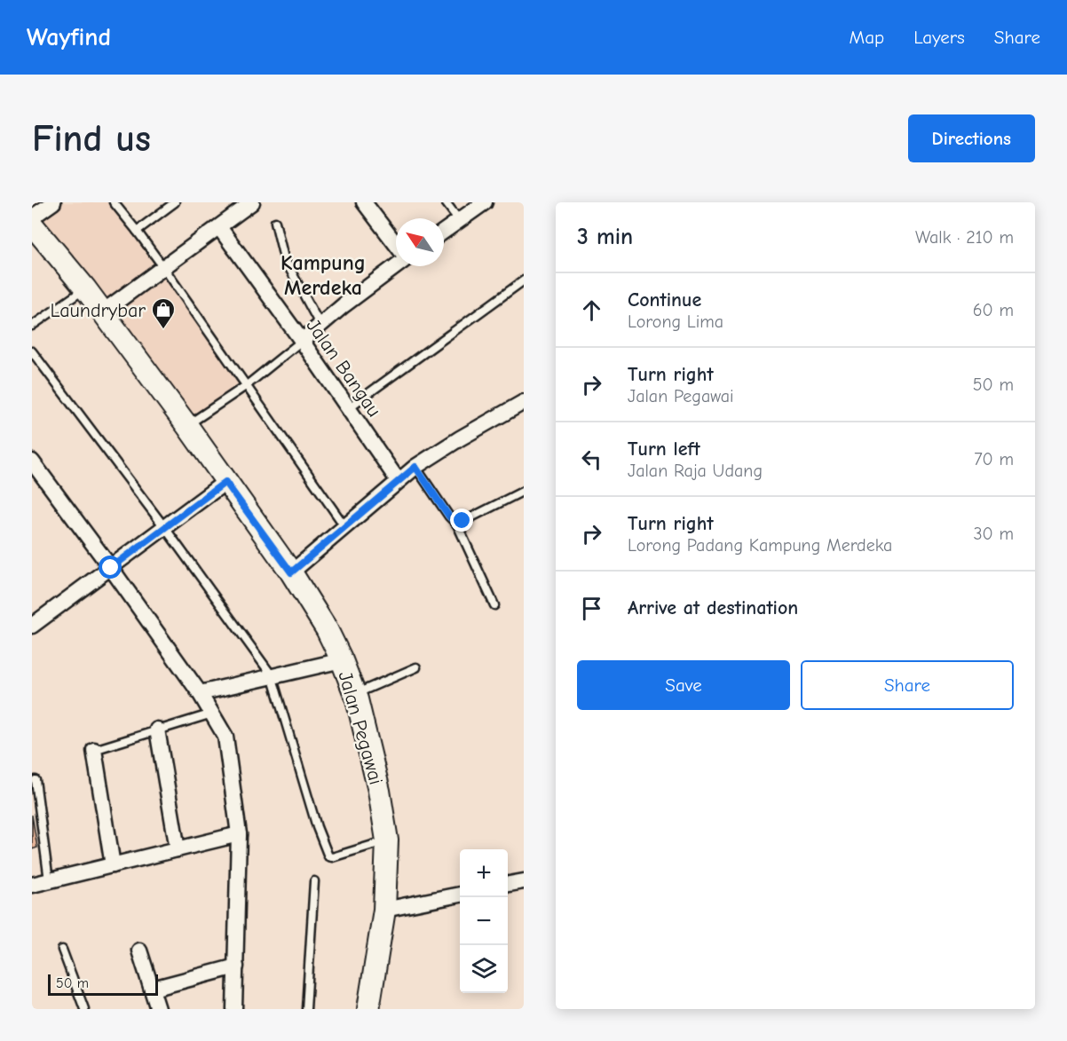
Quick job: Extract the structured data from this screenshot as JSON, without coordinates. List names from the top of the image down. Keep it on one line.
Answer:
{"streets":{"street":["Jalan Bangau","Jalan Pegawai"]},"districts":["Kampung Merdeka"],"places":{"shop":["Laundrybar"]},"scale_bar":"50 m","north":"top left","page":{"header":"Wayfind","nav":["Map","Layers","Share"],"buttons":["Directions",["Save","Share"]],"title":"Find us","heading":["3 min","Walk · 210 m"],"list":[["Continue","Lorong Lima","60 m"],["Turn right","Jalan Pegawai","50 m"],["Turn left","Jalan Raja Udang","70 m"],["Turn right","Lorong Padang Kampung Merdeka","30 m"],"Arrive at destination"],"map_buttons":["+","−"],"scale":"50 m"}}
